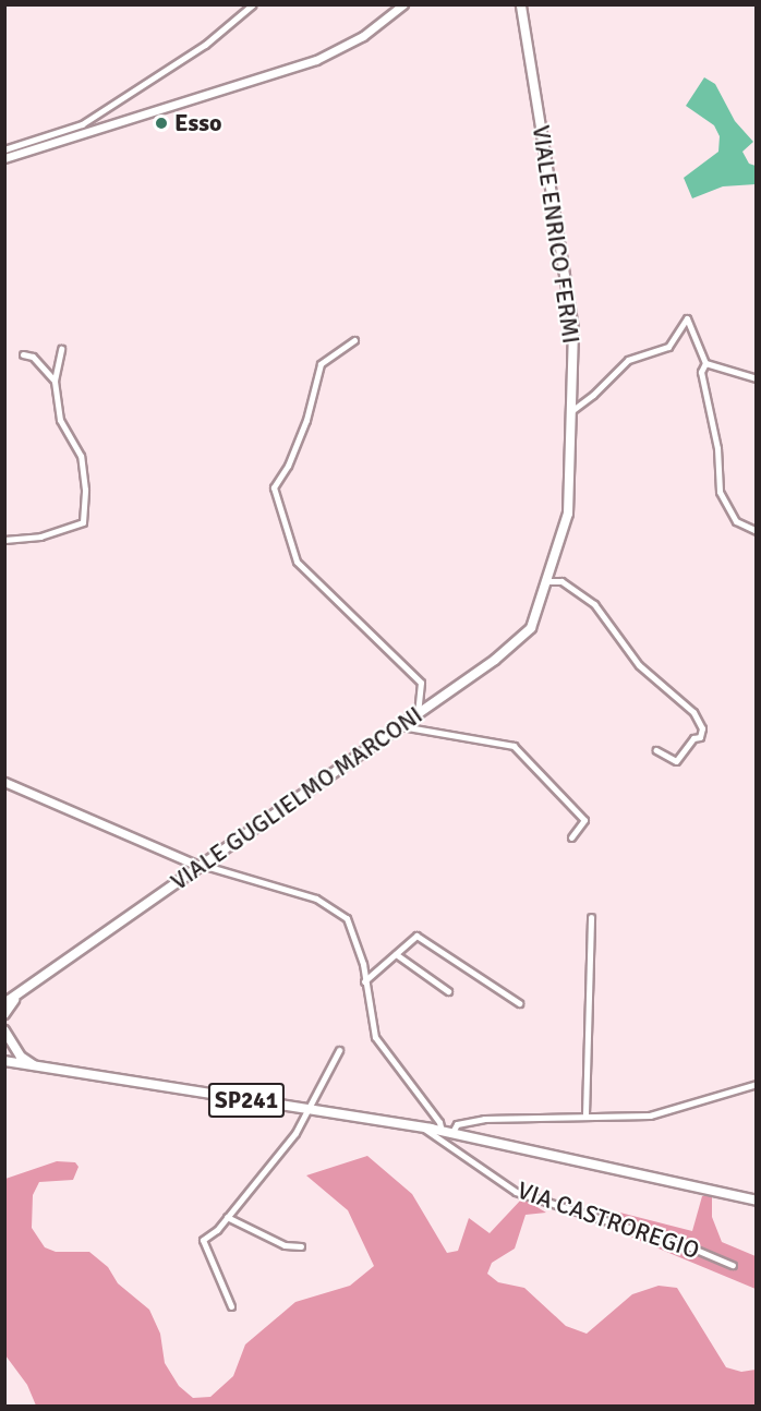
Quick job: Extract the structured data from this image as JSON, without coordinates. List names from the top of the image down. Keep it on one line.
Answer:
{"streets":{"main road":["VIALE ENRICO FERMI","VIALE GUGLIELMO MARCONI","SP241"],"street":["VIA CASTROREGIO"]},"crossings":[["VIALE ENRICO FERMI","VIALE GUGLIELMO MARCONI"],["SP241","VIA CASTROREGIO"]],"places":["Esso"]}
